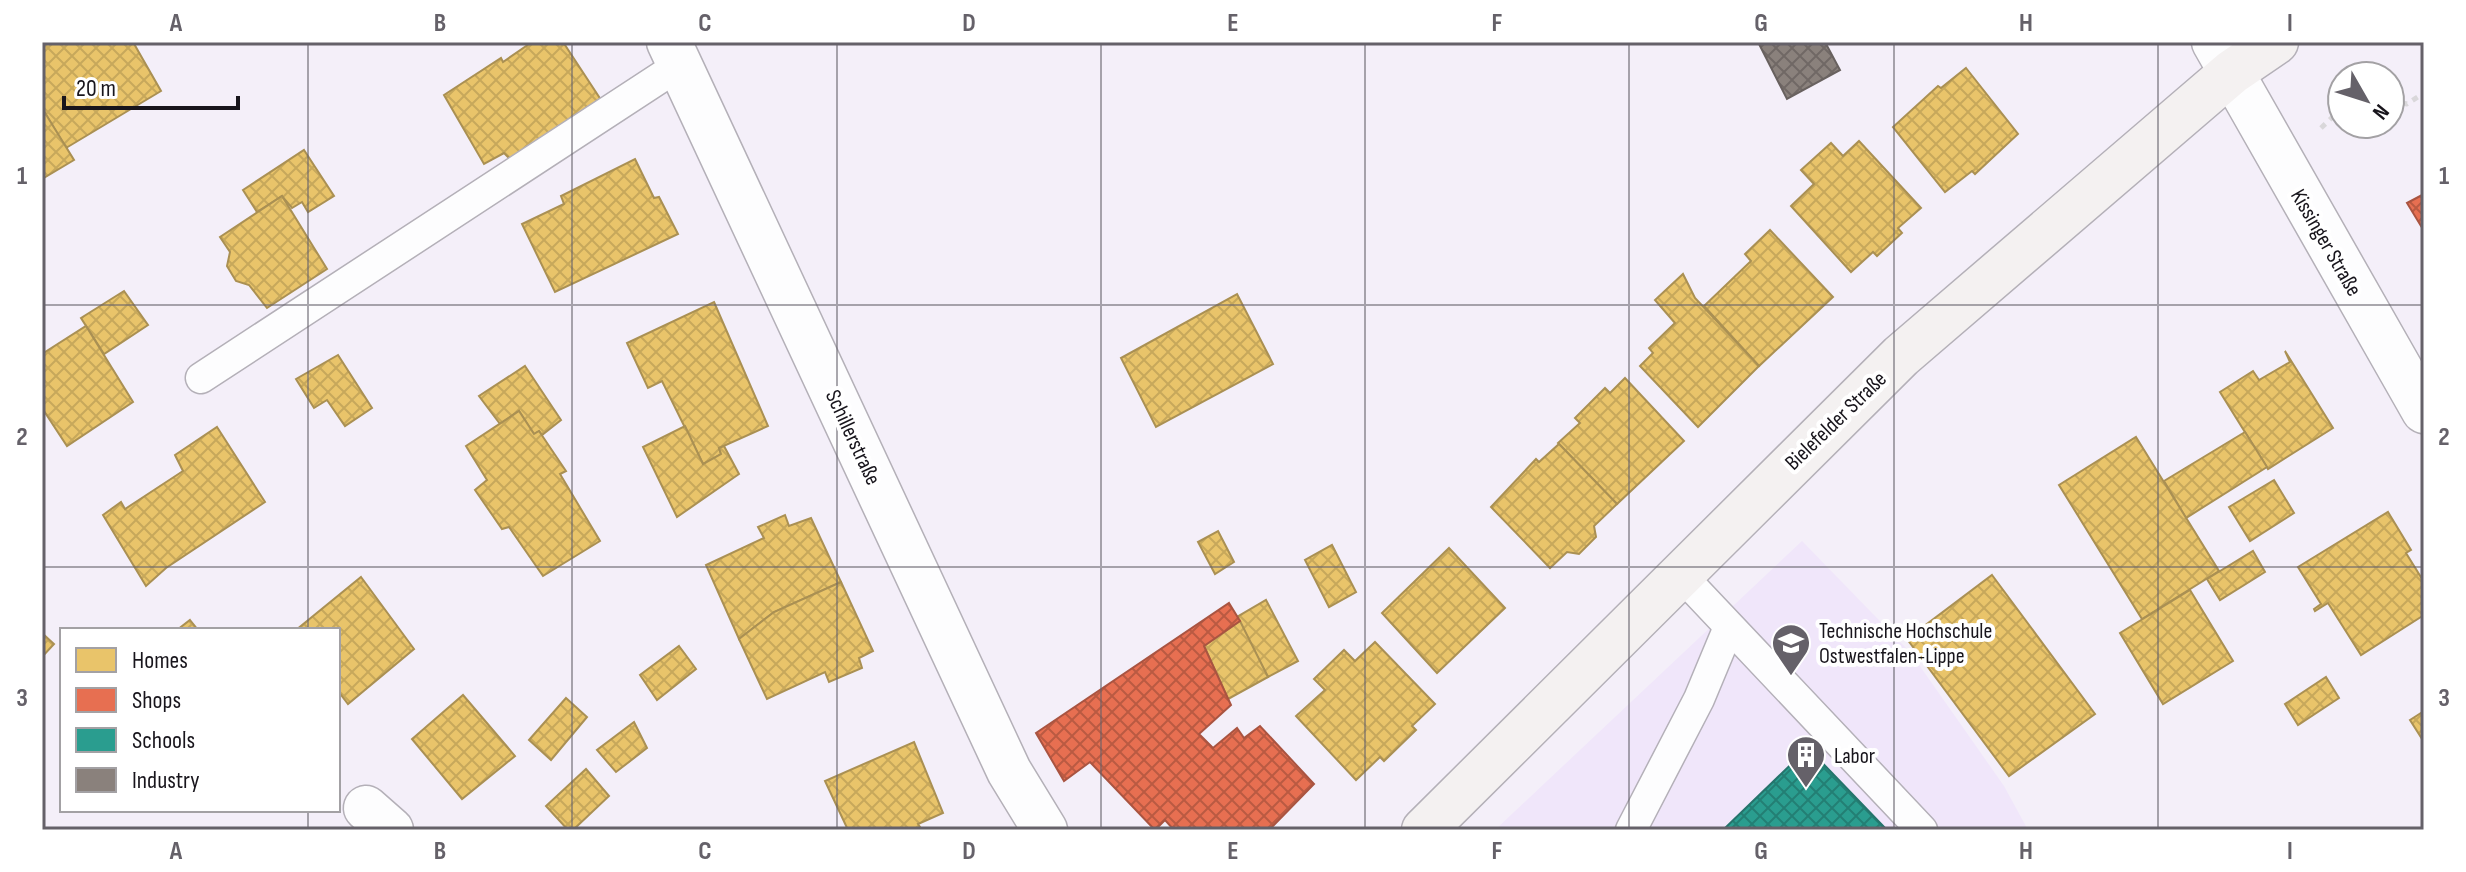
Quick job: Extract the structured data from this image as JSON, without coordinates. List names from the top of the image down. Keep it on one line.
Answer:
{"streets":{"main road":["Bielefelder Straße"],"street":["Kissinger Straße","Schillerstraße"]},"crossings":[["Kissinger Straße","Bielefelder Straße"]],"places":{"school or university":["Technische Hochschule Ostwestfalen-Lippe"],"building":["Labor"]},"legend":["Homes","Shops","Schools","Industry"],"scale_bar":"20 m","north":"bottom right","grid":{"columns":["A","B","C","D","E","F","G","H","I"],"rows":["1","2","3"]}}
